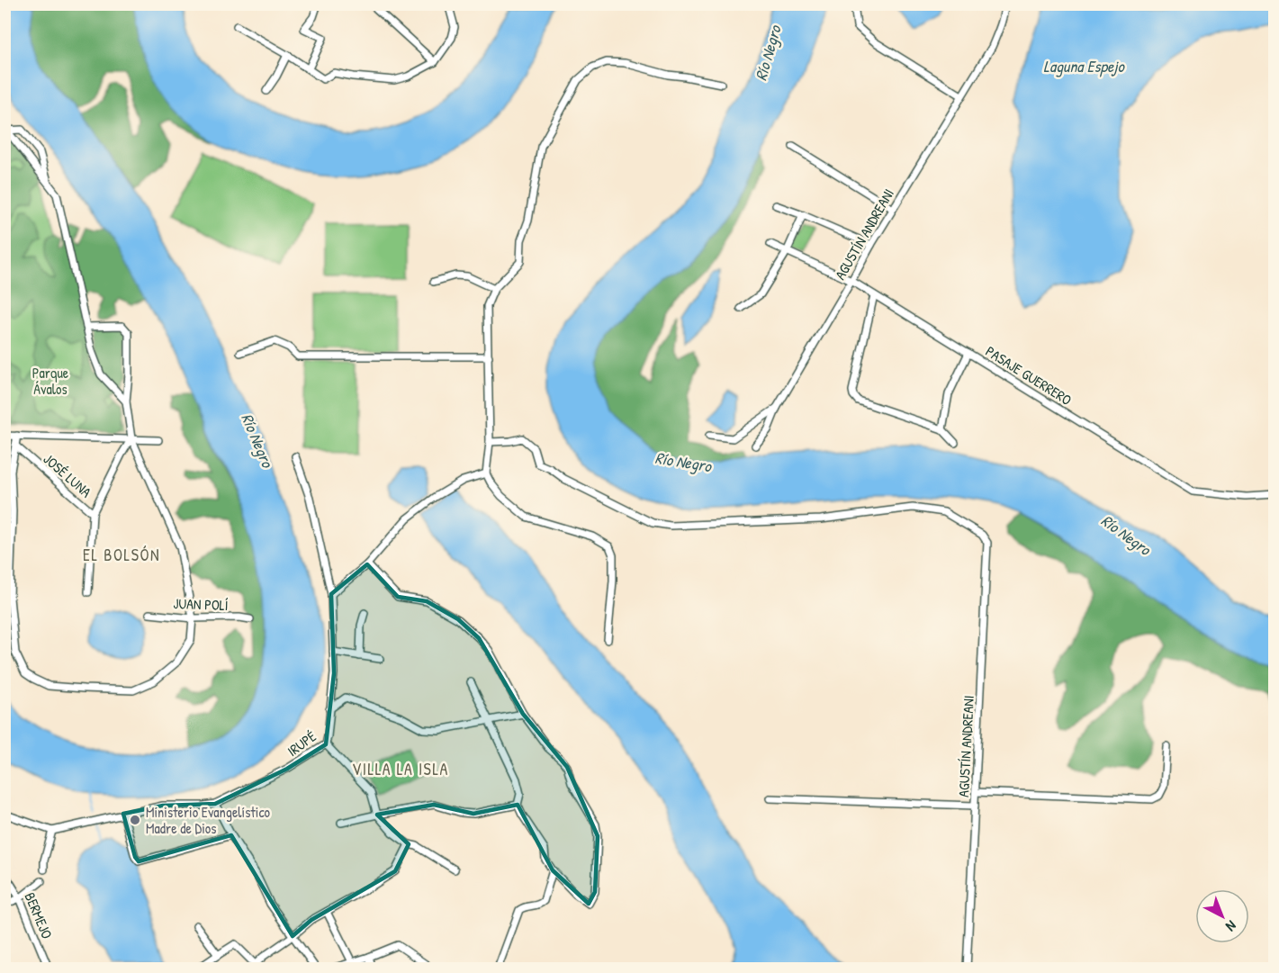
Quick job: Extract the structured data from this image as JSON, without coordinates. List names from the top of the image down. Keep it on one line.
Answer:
{"streets":{"street":["AGUSTÍN ANDREANI","PASAJE GUERRERO","JOSÉ LUNA","JUAN POLÍ","IRUPÉ","BERMEJO"]},"crossings":[["AGUSTÍN ANDREANI","PASAJE GUERRERO"]],"districts":["EL BOLSÓN","VILLA LA ISLA"],"water":["Río Negro","Laguna Espejo"],"parks":["Parque Ávalos"],"places":["Ministerio Evangelístico Madre de Dios"],"north":"bottom right"}
